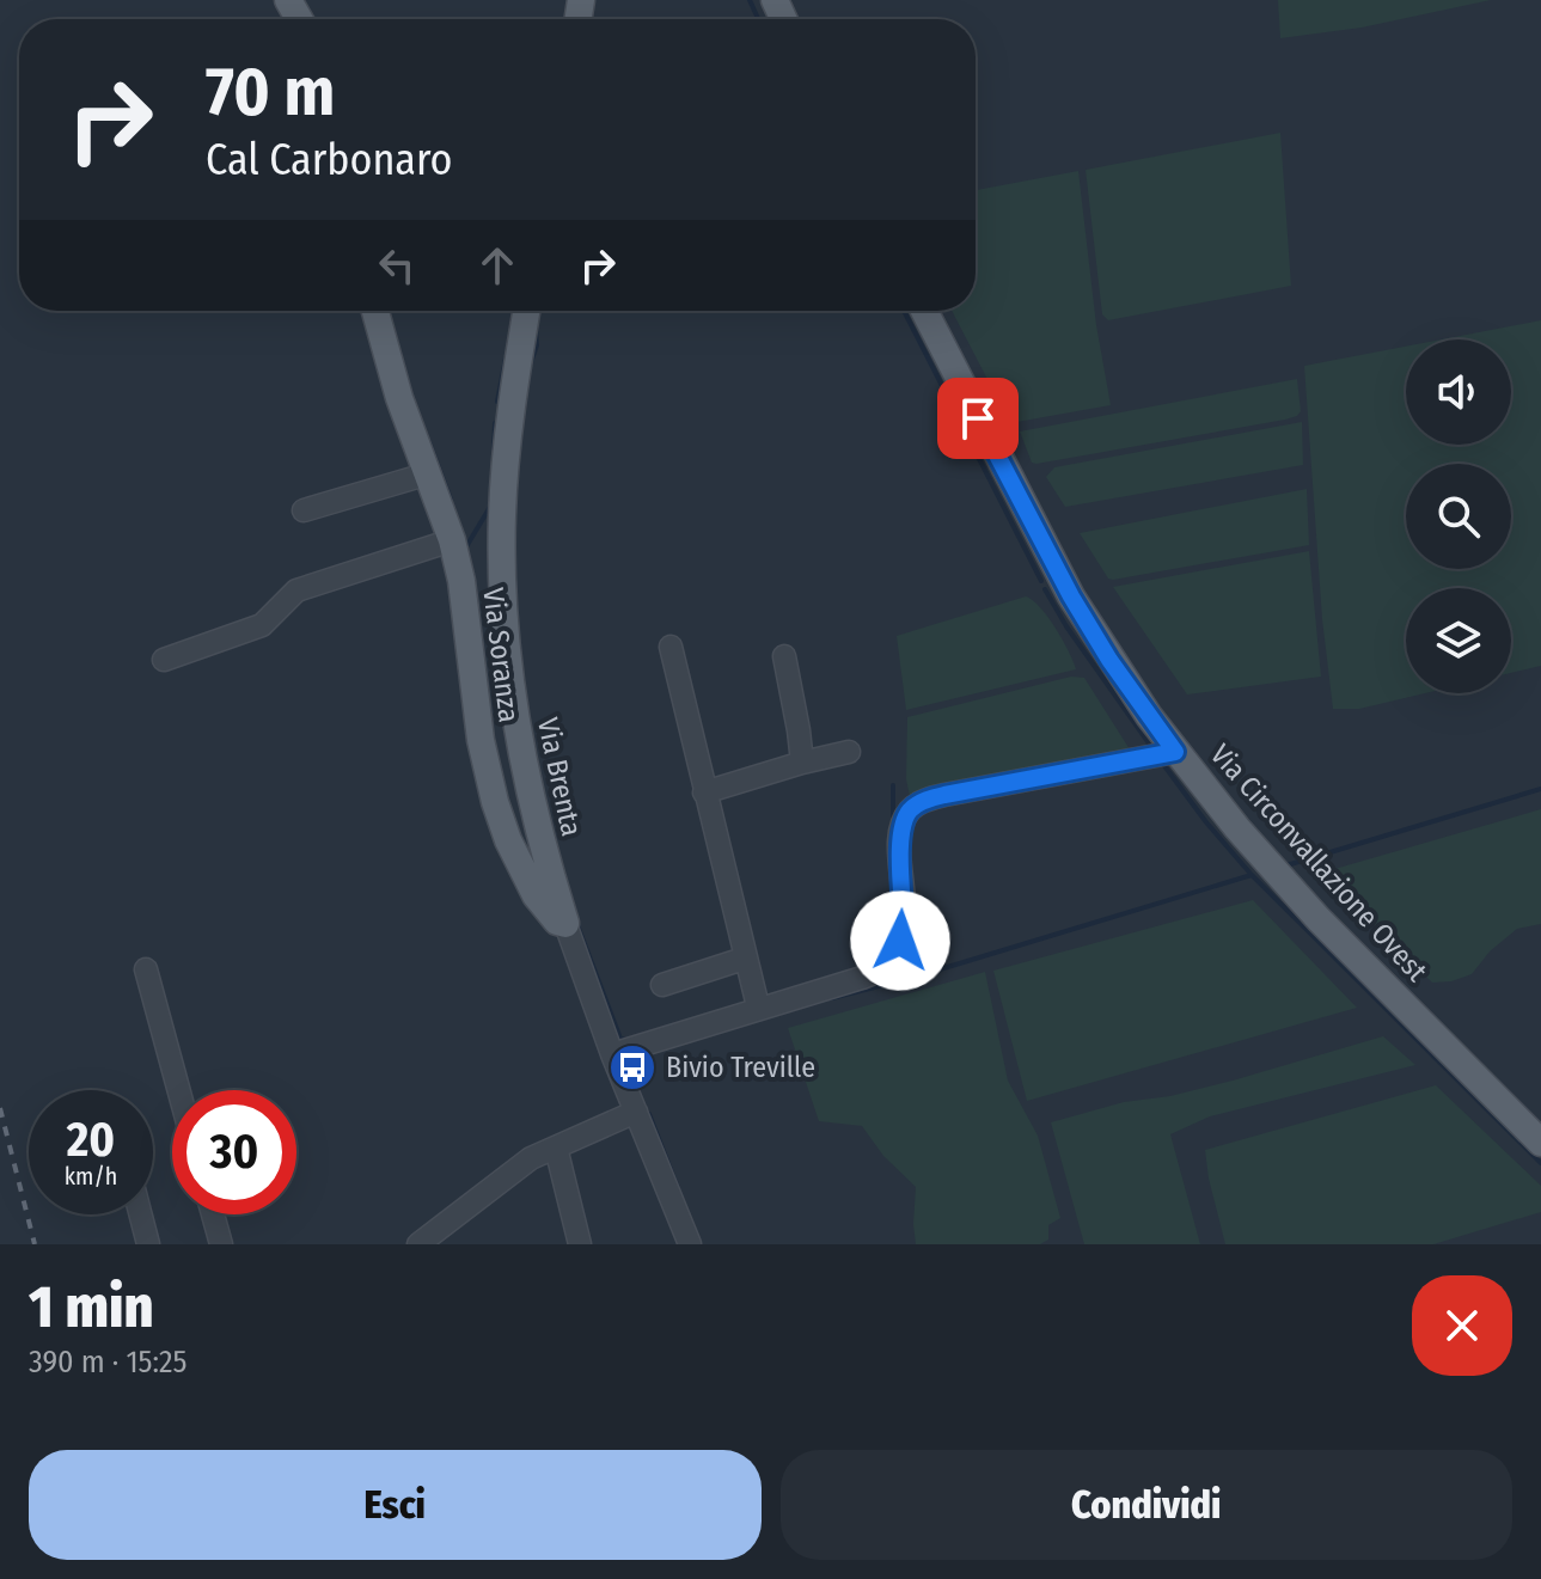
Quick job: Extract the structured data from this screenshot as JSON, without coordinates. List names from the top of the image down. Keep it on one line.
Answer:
{"streets":{"main road":["Via Soranza","Via Brenta","Via Circonvallazione Ovest"]},"crossings":[["Via Soranza","Via Brenta"]],"places":{"bus stop":["Bivio Treville"]},"page":{"turn":["70 m","Cal Carbonaro"],"speed":"20 km/h","limit":"30","heading":["1 min","390 m · 15:25"],"buttons":["Esci","Condividi"]}}
